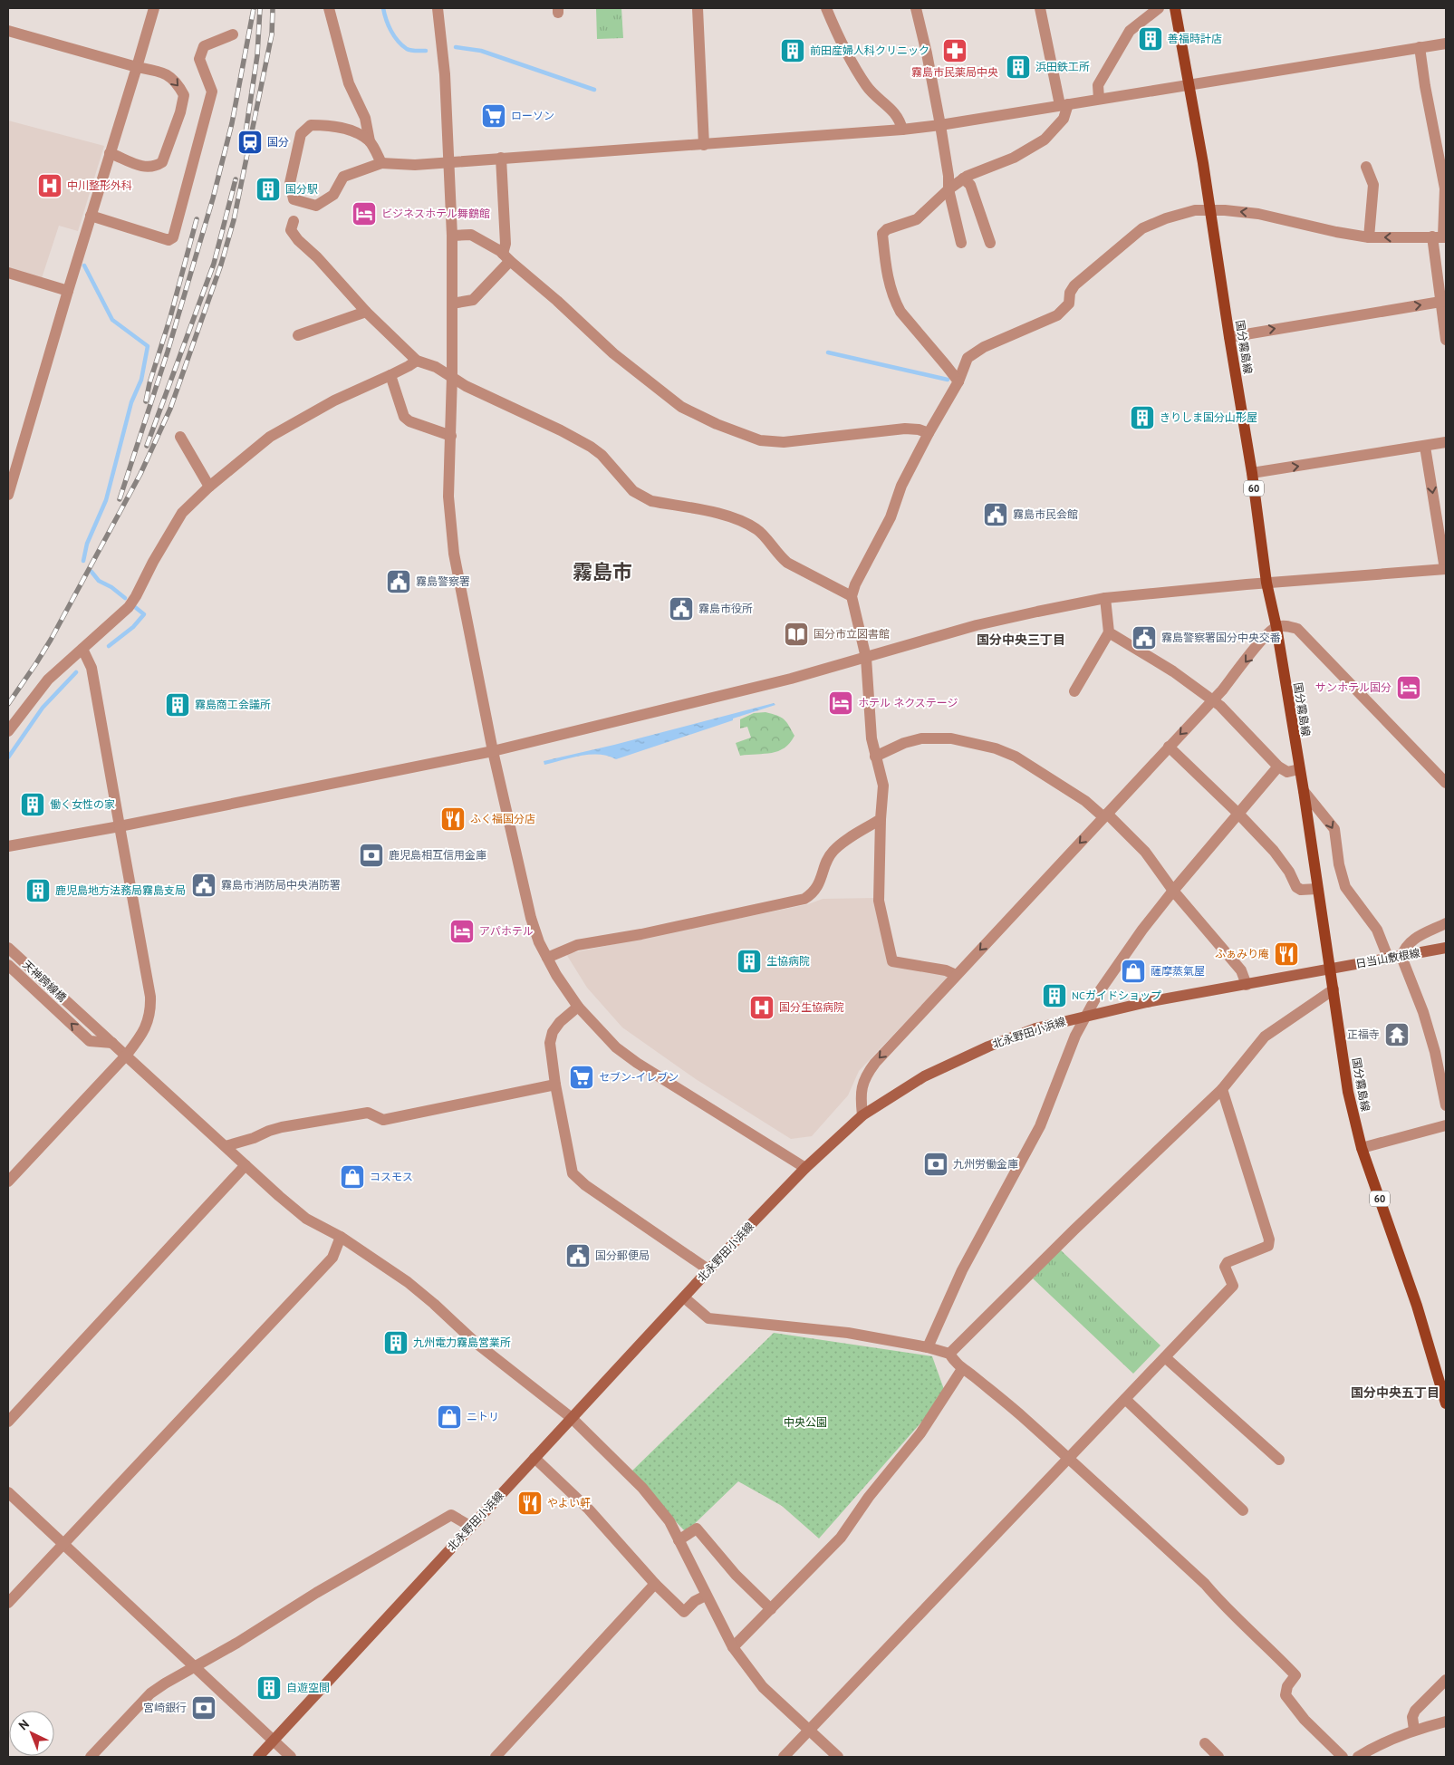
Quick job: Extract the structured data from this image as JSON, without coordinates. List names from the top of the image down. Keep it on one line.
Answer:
{"streets":{"main road":["国分霧島線","60","日当山敷根線","北永野田小浜線"],"street":["天神跨線橋"]},"crossings":[["国分霧島線","日当山敷根線"],["国分霧島線","北永野田小浜線"],["日当山敷根線","北永野田小浜線"],["天神跨線橋","北永野田小浜線"]],"districts":["霧島市","国分中央三丁目","国分中央五丁目"],"parks":["中央公園"],"places":{"building":["善福時計店","前田産婦人科クリニック","浜田鉄工所","国分駅","きりしま国分山形屋","霧島商工会議所","働く女性の家","鹿児島地方法務局霧島支局","生協病院","NCガイドショップ","九州電力霧島営業所","自遊空間"],"pharmacy":["霧島市民薬局中央"],"supermarket":["ローソン","セブン-イレブン"],"station":["国分"],"hospital":["中川整形外科","国分生協病院"],"hotel":["ビジネスホテル舞鶴館","サンホテル国分","ホテル ネクステージ","アパホテル"],"public building":["霧島市民会館","霧島警察署","霧島市役所","霧島警察署国分中央交番","霧島市消防局中央消防署","国分郵便局"],"library":["国分市立図書館"],"restaurant":["ふく福国分店","ふぁみり庵","やよい軒"],"bank":["鹿児島相互信用金庫","九州労働金庫","宮崎銀行"],"shop":["薩摩蒸氣屋","コスモス","ニトリ"],"temple":["正福寺"]},"north":"top left"}
